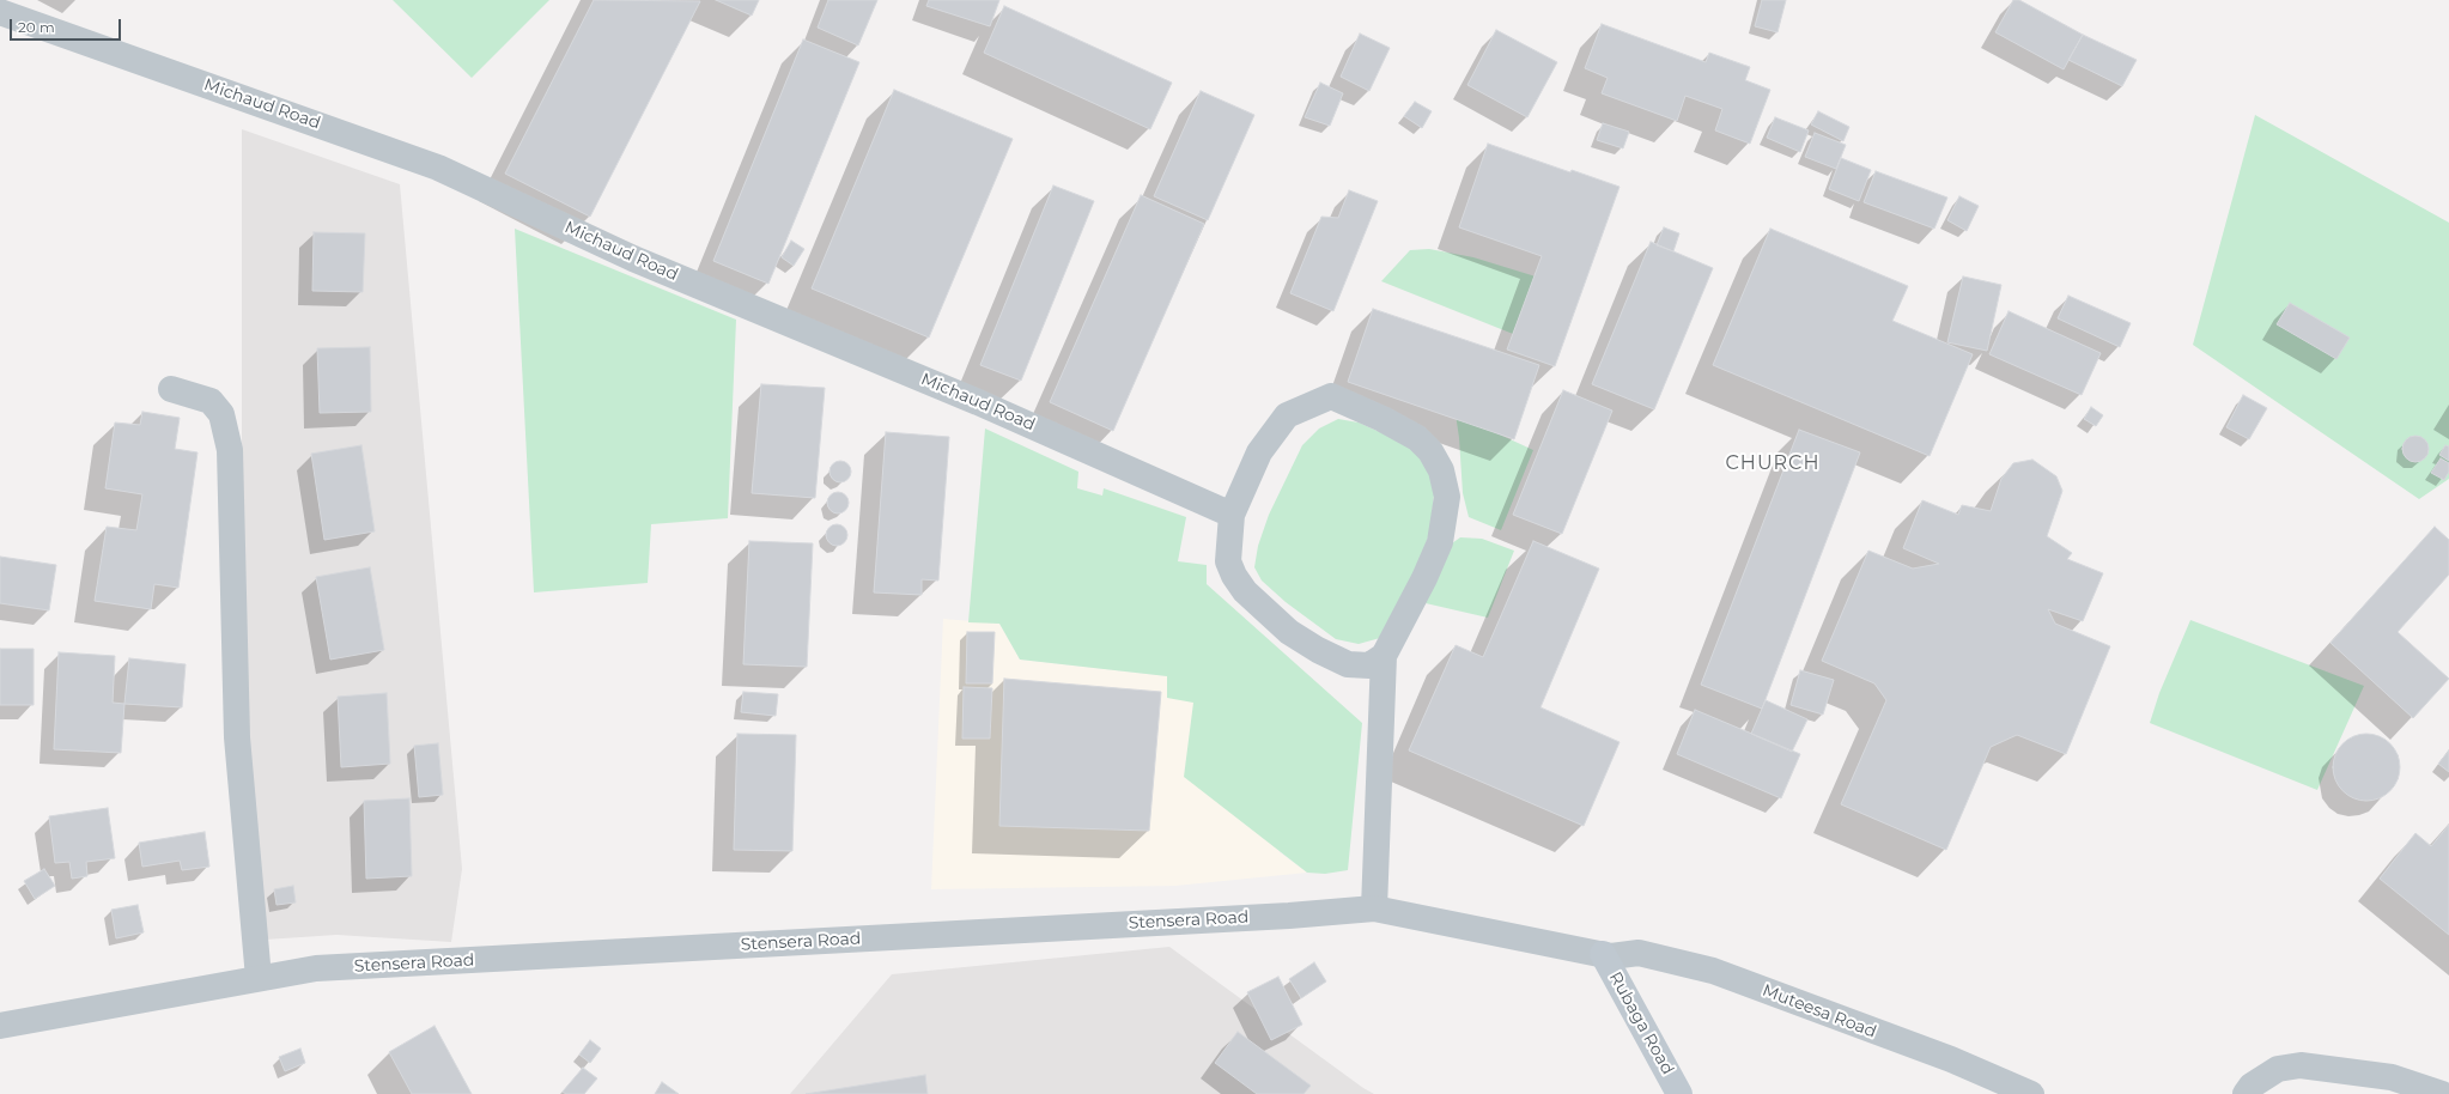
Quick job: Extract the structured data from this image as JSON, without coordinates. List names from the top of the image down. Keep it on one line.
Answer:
{"streets":{"main road":["Rubaga Road"],"street":["Michaud Road","Stensera Road","Muteesa Road"]},"crossings":[["Stensera Road","Muteesa Road"],["Stensera Road","Rubaga Road"],["Muteesa Road","Rubaga Road"]],"districts":["CHURCH"],"scale_bar":"20 m"}
